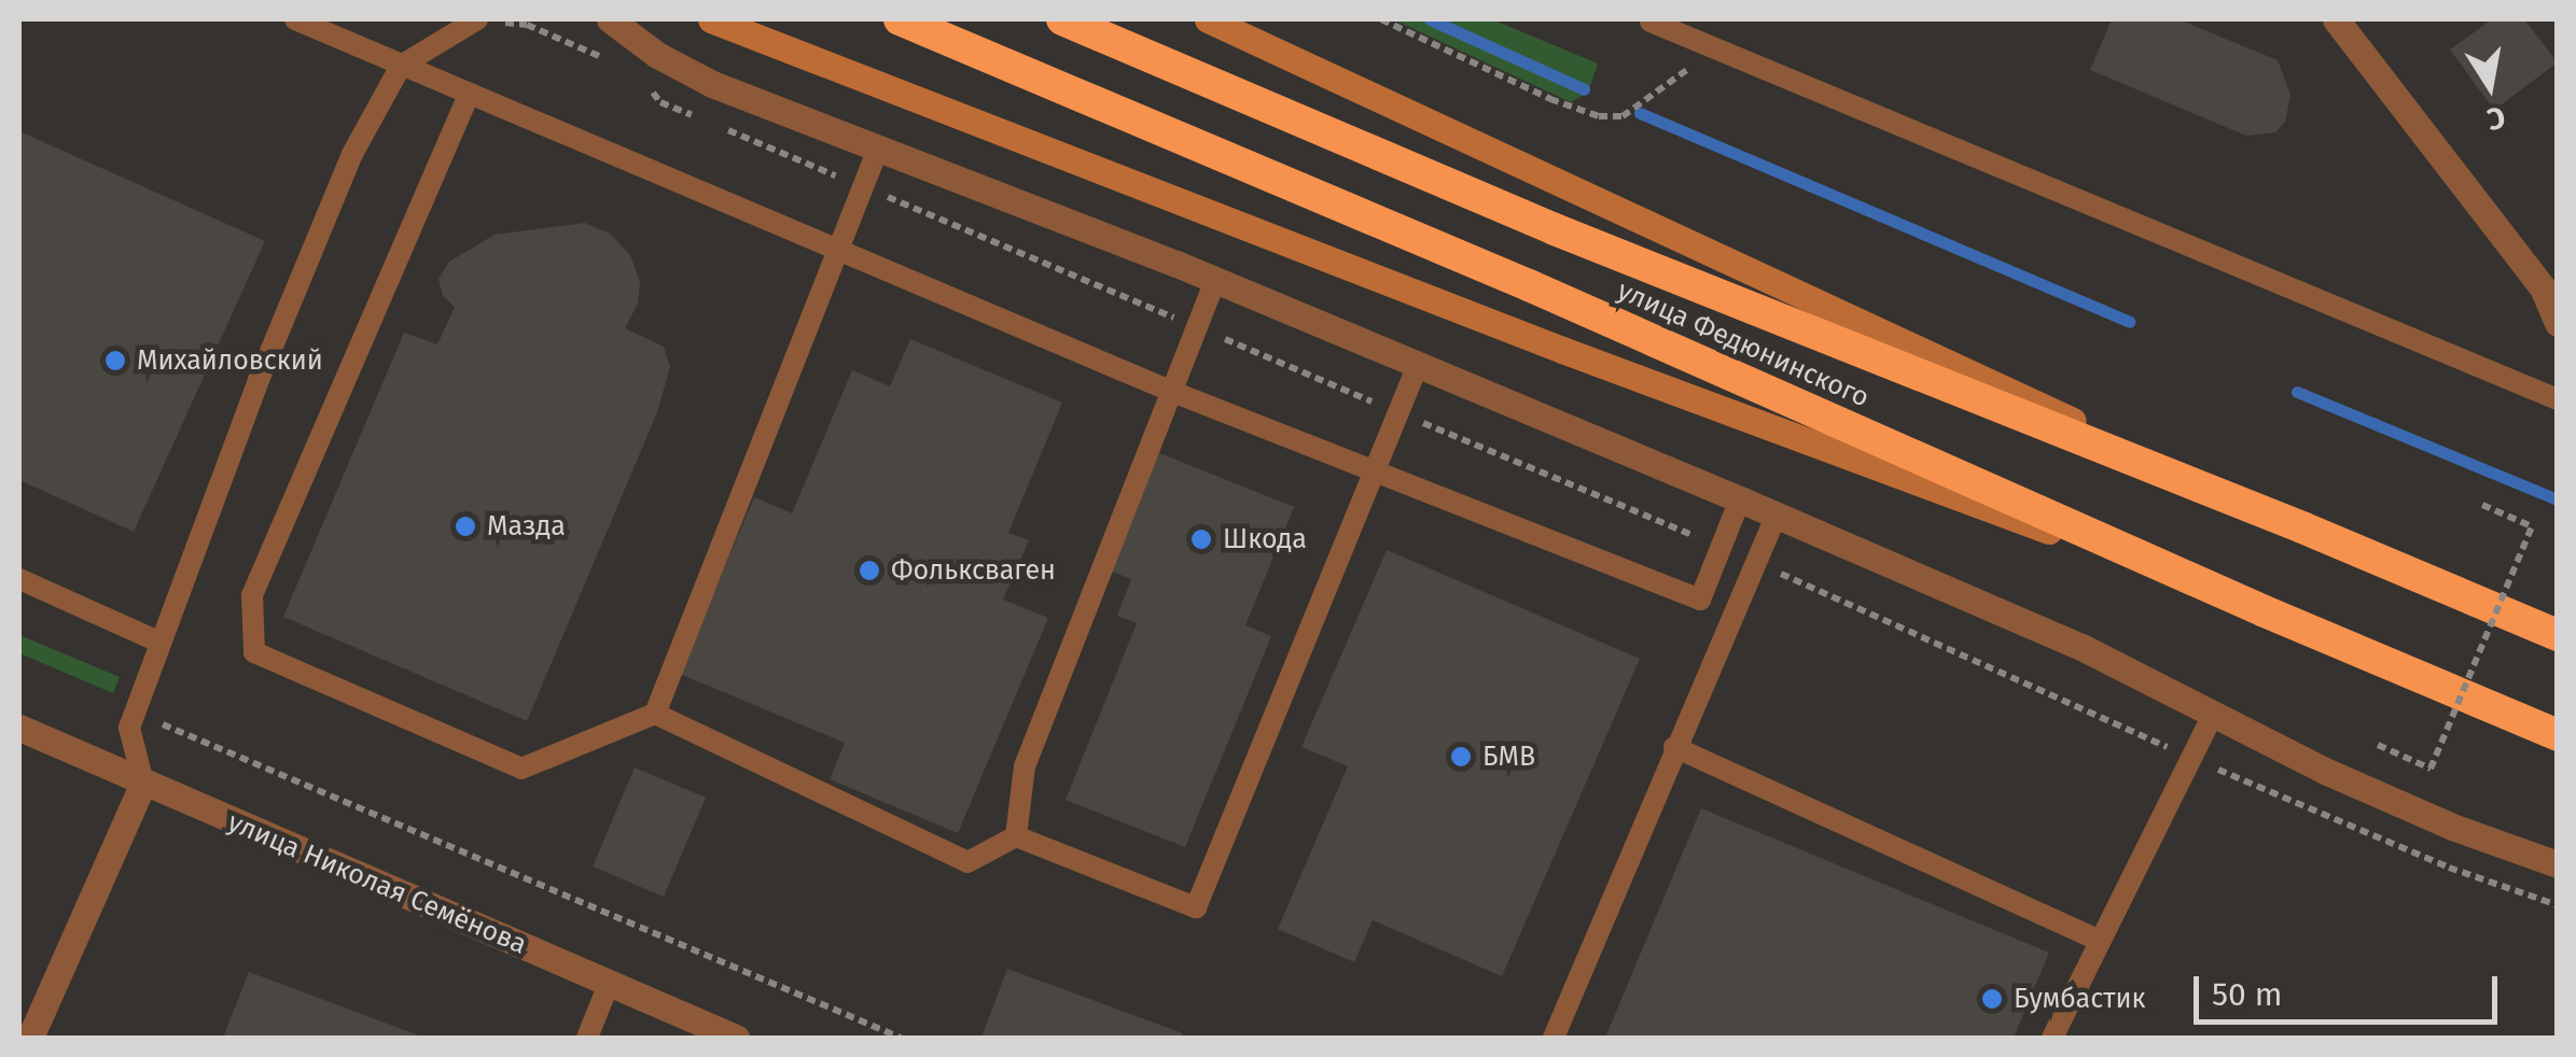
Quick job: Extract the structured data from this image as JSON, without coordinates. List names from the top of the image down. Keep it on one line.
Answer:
{"streets":{"highway":["улица Федюнинского"],"street":["улица Николая Семёнова"]},"places":["Михайловский","Мазда","Шкода","Фольксваген","БМВ","Бумбастик"],"scale_bar":"50 m","north":"bottom"}
